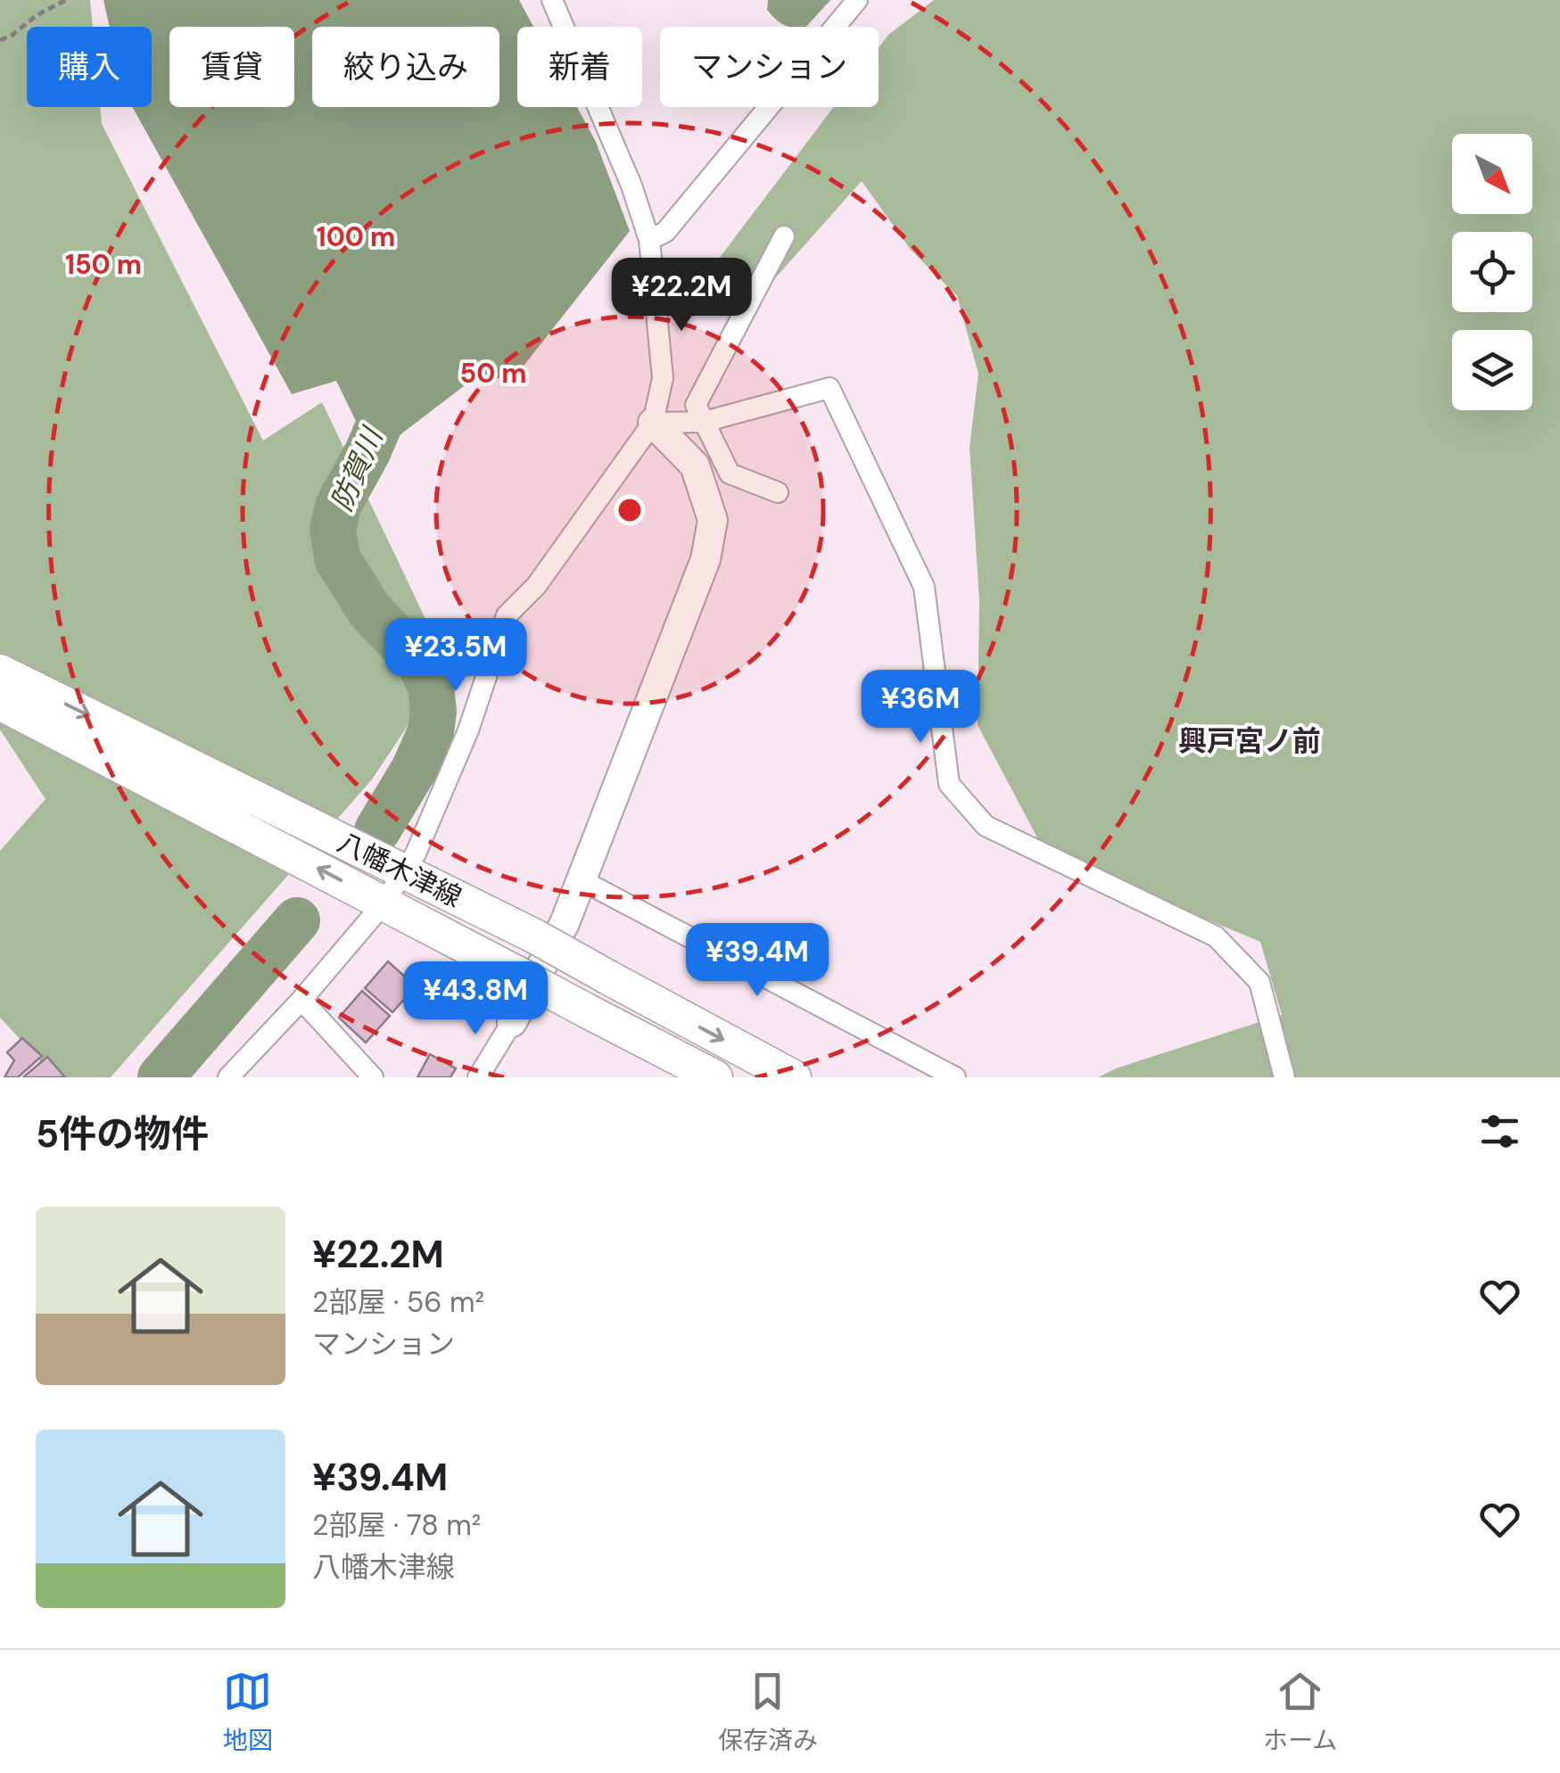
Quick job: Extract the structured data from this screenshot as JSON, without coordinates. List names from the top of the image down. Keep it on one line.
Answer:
{"streets":{"main road":["八幡木津線"]},"districts":["興戸宮ノ前"],"water":["防賀川"],"north":"bottom right","page":{"chip":["購入","賃貸","絞り込み","新着","マンション"],"price":["¥22.2M","¥23.5M","¥36M","¥39.4M","¥43.8M"],"heading":"5件の物件","list":[{"name":"¥22.2M","note":"2部屋 · 56 m² · マンション"},{"name":"¥39.4M","note":"2部屋 · 78 m² · 八幡木津線"}],"tabs":["地図","保存済み","ホーム"]},"rings":["100 m","150 m","50 m"]}
